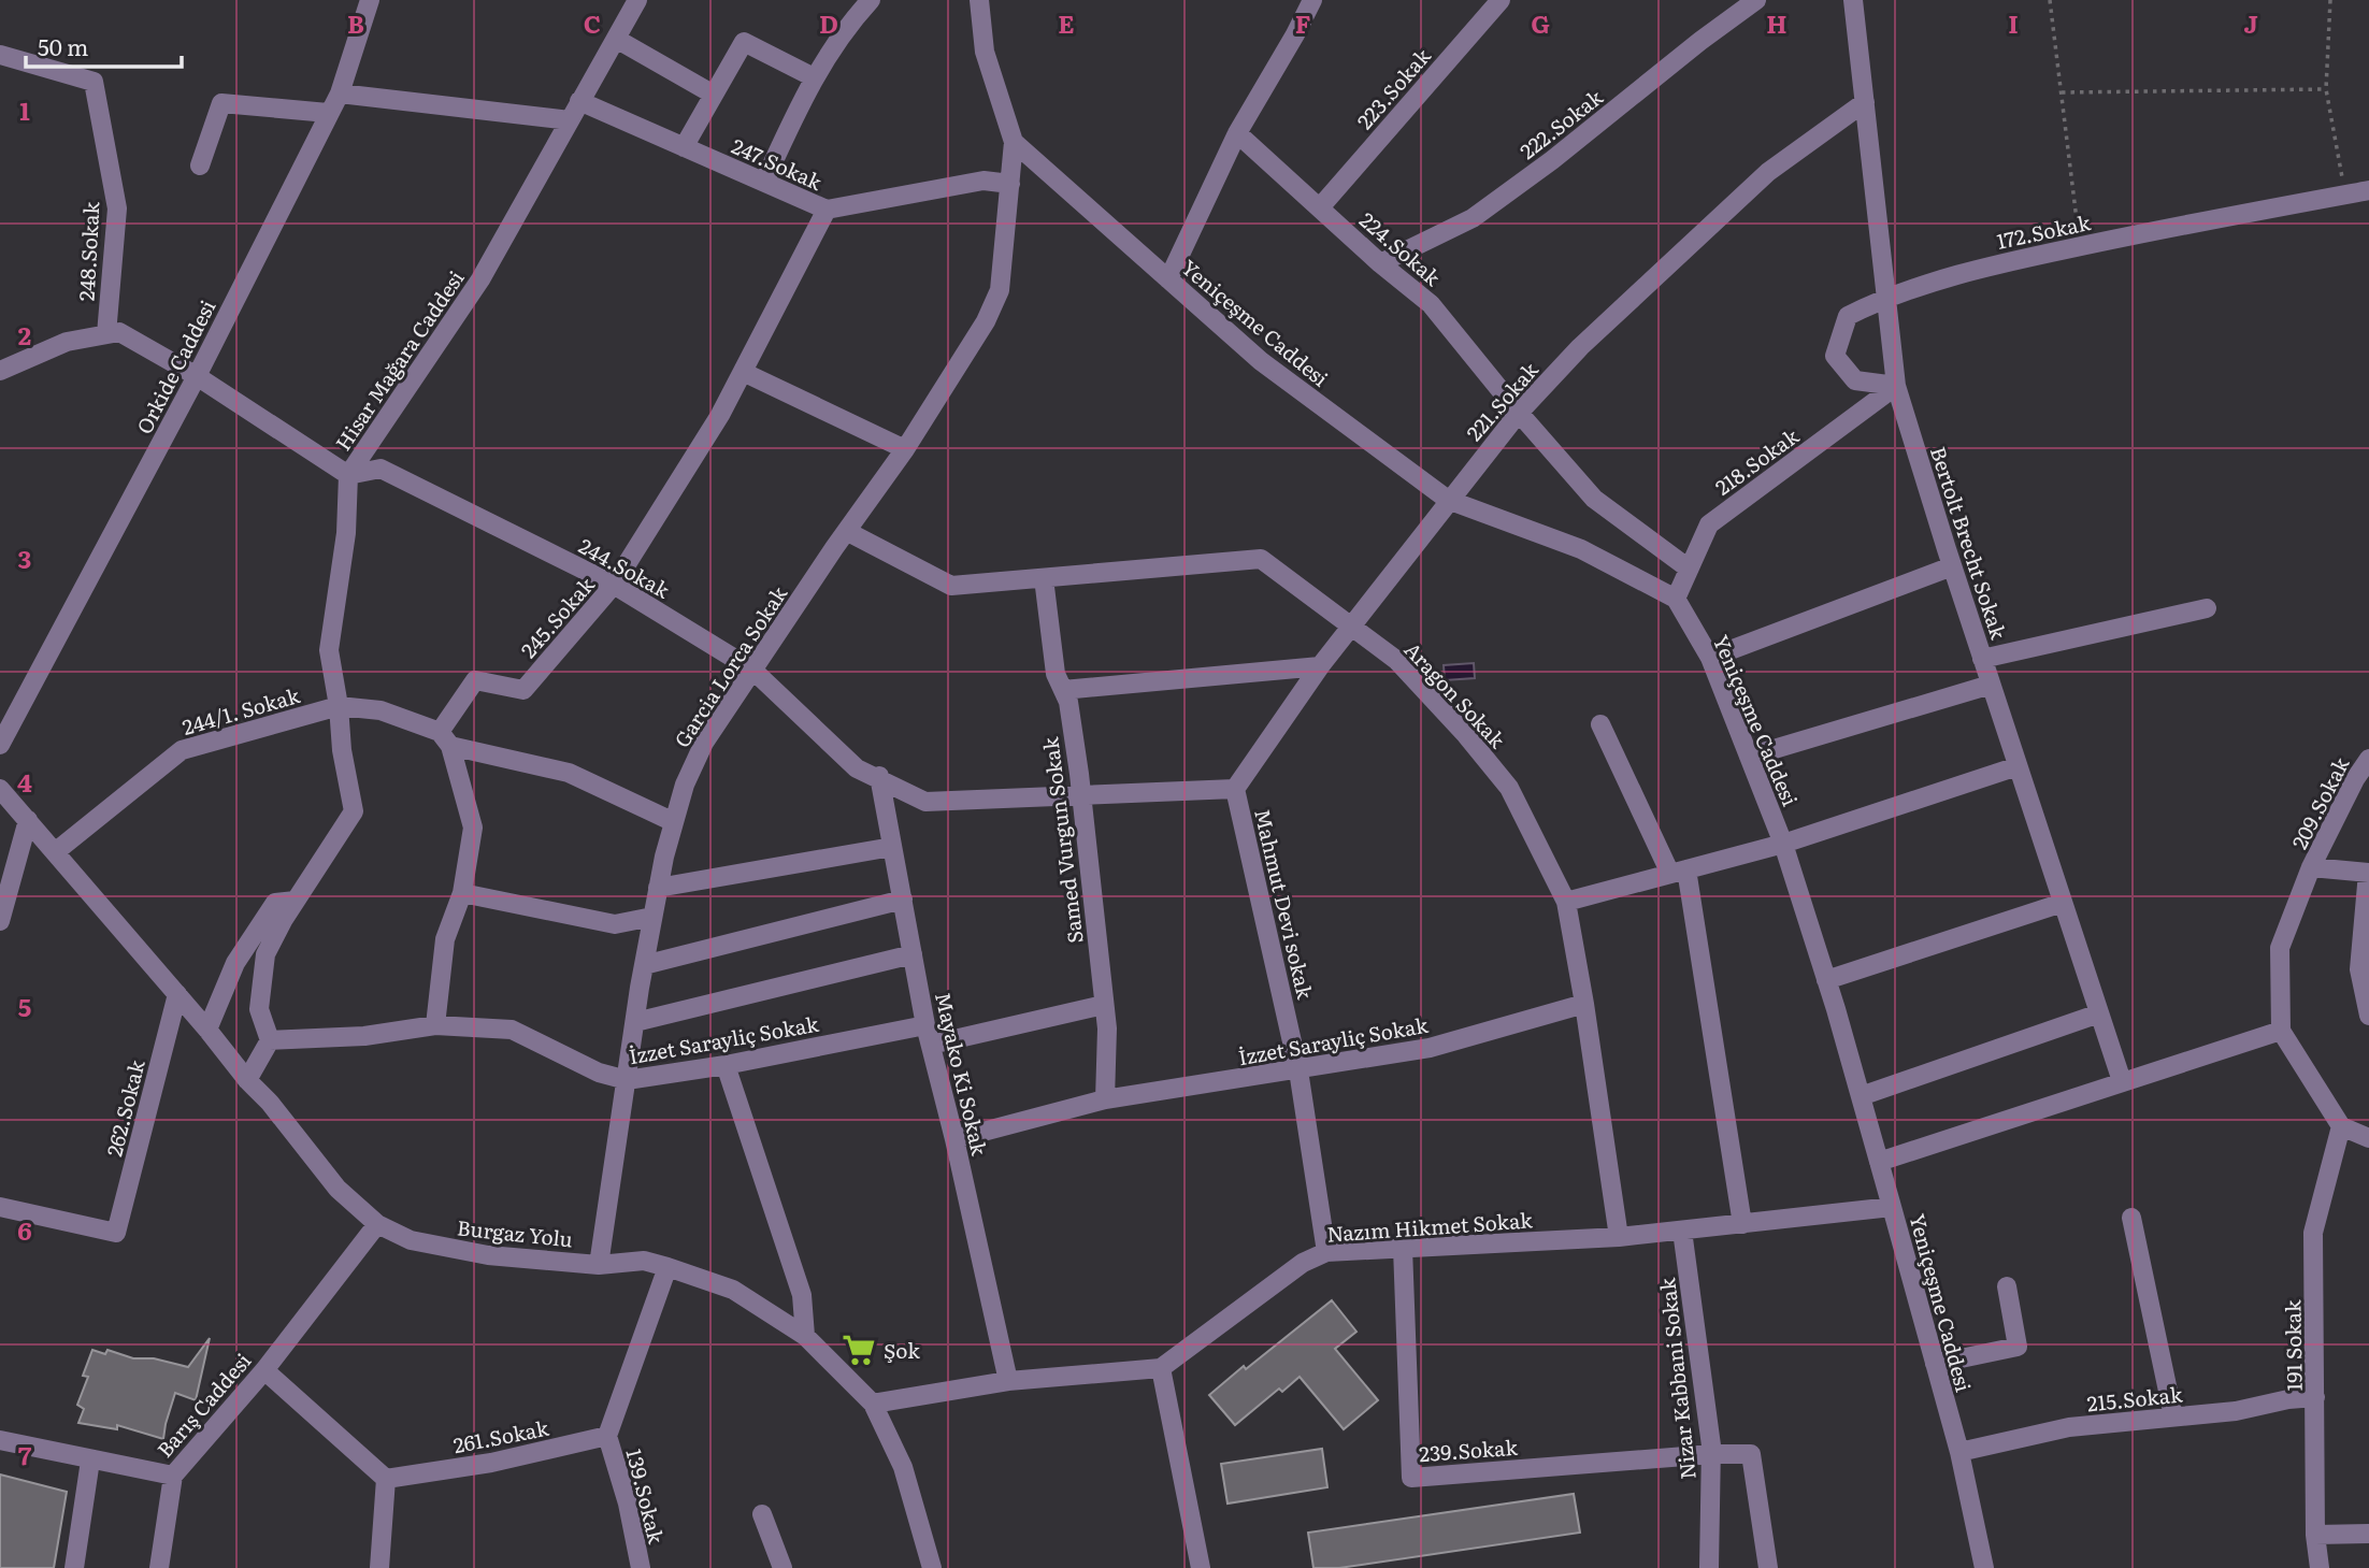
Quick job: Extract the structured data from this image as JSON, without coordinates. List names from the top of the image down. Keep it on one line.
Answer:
{"streets":{"street":["223.Sokak","222.Sokak","247.Sokak","172.Sokak","224.Sokak","248.Sokak","Yeniçeşme Caddesi","Hisar Mağara Caddesi","Orkide Caddesi","221.Sokak","218.Sokak","Bertolt Brecht Sokak","244.Sokak","245.Sokak","Garcia Lorca Sokak","Aragon Sokak","244/1. Sokak","209.Sokak","Samed Vurgun Sokak","Mahmut Devi sokak","İzzet Sarayliç Sokak","Mayako Ki Sokak","262.Sokak","Nazım Hikmet Sokak","Burgaz Yolu","191 Sokak","Nizar Kabbani Sokak","215.Sokak","Barış Caddesi","261.Sokak","239.Sokak","139.Sokak"]},"crossings":[["223.Sokak","224.Sokak"],["222.Sokak","224.Sokak"],["247.Sokak","Hisar Mağara Caddesi"],["247.Sokak","245.Sokak"],["247.Sokak","Garcia Lorca Sokak"],["172.Sokak","218.Sokak"],["172.Sokak","Bertolt Brecht Sokak"],["224.Sokak","221.Sokak"],["224.Sokak","218.Sokak"],["Yeniçeşme Caddesi","221.Sokak"],["Yeniçeşme Caddesi","218.Sokak"],["Yeniçeşme Caddesi","Garcia Lorca Sokak"],["Yeniçeşme Caddesi","Nazım Hikmet Sokak"],["Yeniçeşme Caddesi","215.Sokak"],["Hisar Mağara Caddesi","244.Sokak"],["Hisar Mağara Caddesi","244/1. Sokak"],["Hisar Mağara Caddesi","İzzet Sarayliç Sokak"],["Hisar Mağara Caddesi","Burgaz Yolu"],["221.Sokak","Bertolt Brecht Sokak"],["221.Sokak","244.Sokak"],["221.Sokak","Aragon Sokak"],["221.Sokak","Mahmut Devi sokak"],["218.Sokak","Bertolt Brecht Sokak"],["244.Sokak","245.Sokak"],["244.Sokak","Garcia Lorca Sokak"],["244.Sokak","Samed Vurgun Sokak"],["244.Sokak","Mahmut Devi sokak"],["244.Sokak","Mayako Ki Sokak"],["Garcia Lorca Sokak","Aragon Sokak"],["Garcia Lorca Sokak","İzzet Sarayliç Sokak"],["Garcia Lorca Sokak","Burgaz Yolu"],["Aragon Sokak","Samed Vurgun Sokak"],["Aragon Sokak","İzzet Sarayliç Sokak"],["Aragon Sokak","Nazım Hikmet Sokak"],["244/1. Sokak","Burgaz Yolu"],["Samed Vurgun Sokak","İzzet Sarayliç Sokak"],["Mahmut Devi sokak","İzzet Sarayliç Sokak"],["Mahmut Devi sokak","Nazım Hikmet Sokak"],["İzzet Sarayliç Sokak","Mayako Ki Sokak"],["262.Sokak","Burgaz Yolu"],["Nazım Hikmet Sokak","Nizar Kabbani Sokak"],["Nazım Hikmet Sokak","239.Sokak"],["Burgaz Yolu","Barış Caddesi"],["191 Sokak","215.Sokak"],["Nizar Kabbani Sokak","239.Sokak"],["261.Sokak","139.Sokak"]],"places":{"supermarket":["Şok"]},"scale_bar":"50 m","grid":{"columns":["B","C","D","E","F","G","H","I","J"],"rows":["1","2","3","4","5","6","7"]}}
